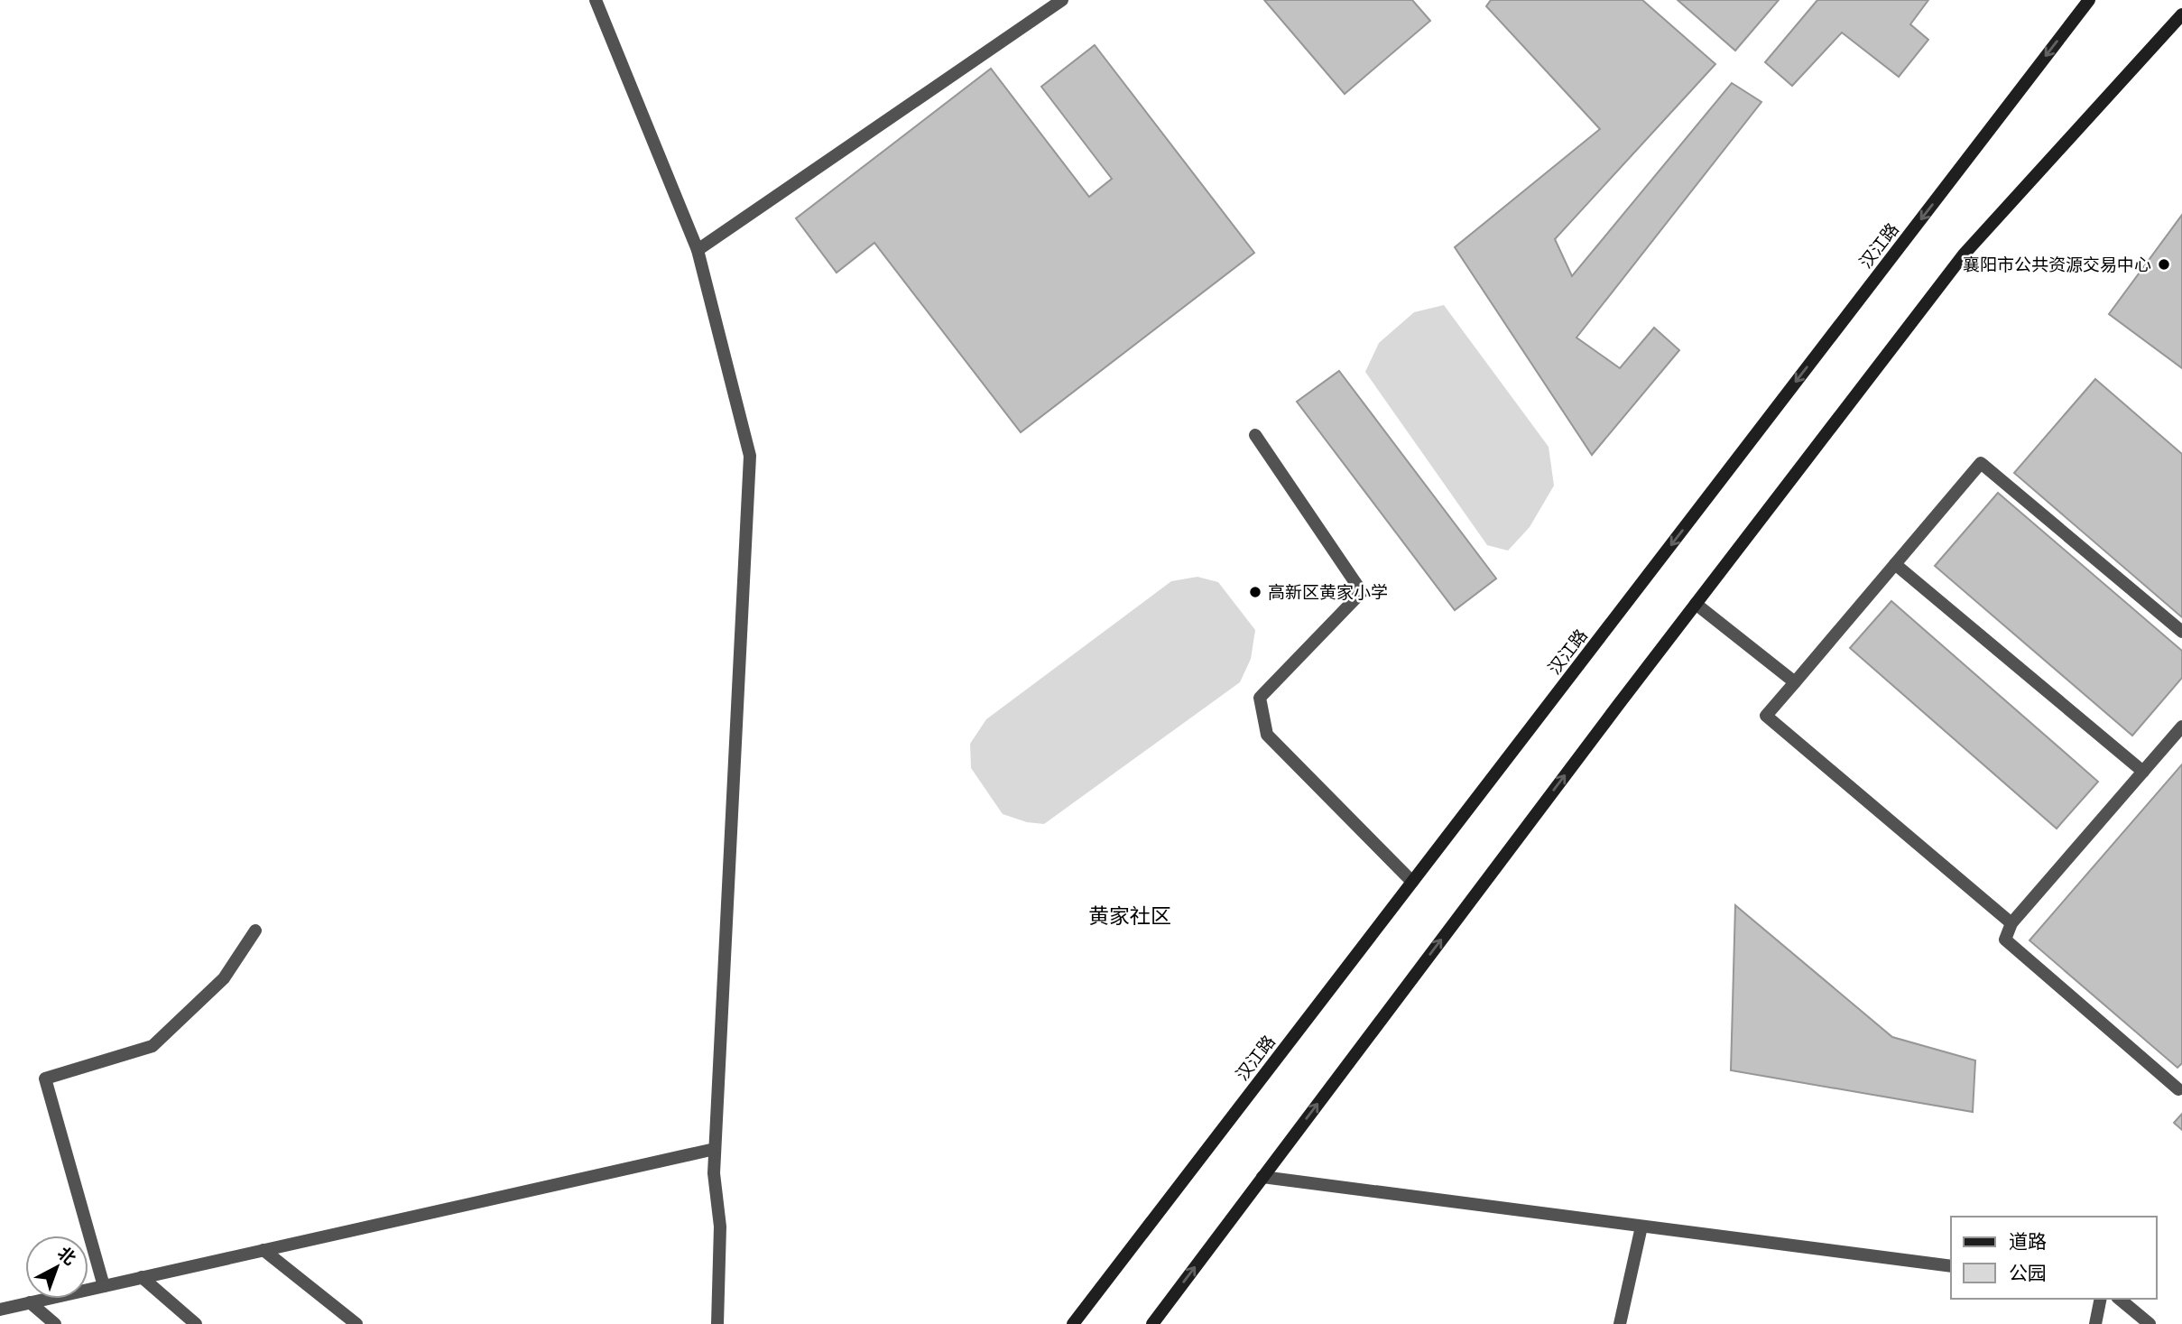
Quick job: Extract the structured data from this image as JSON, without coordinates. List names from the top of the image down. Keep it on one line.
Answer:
{"streets":{"main road":["汉江路"]},"districts":["黄家社区"],"places":["襄阳市公共资源交易中心","高新区黄家小学"],"legend":["道路","公园"],"north":"top right"}
